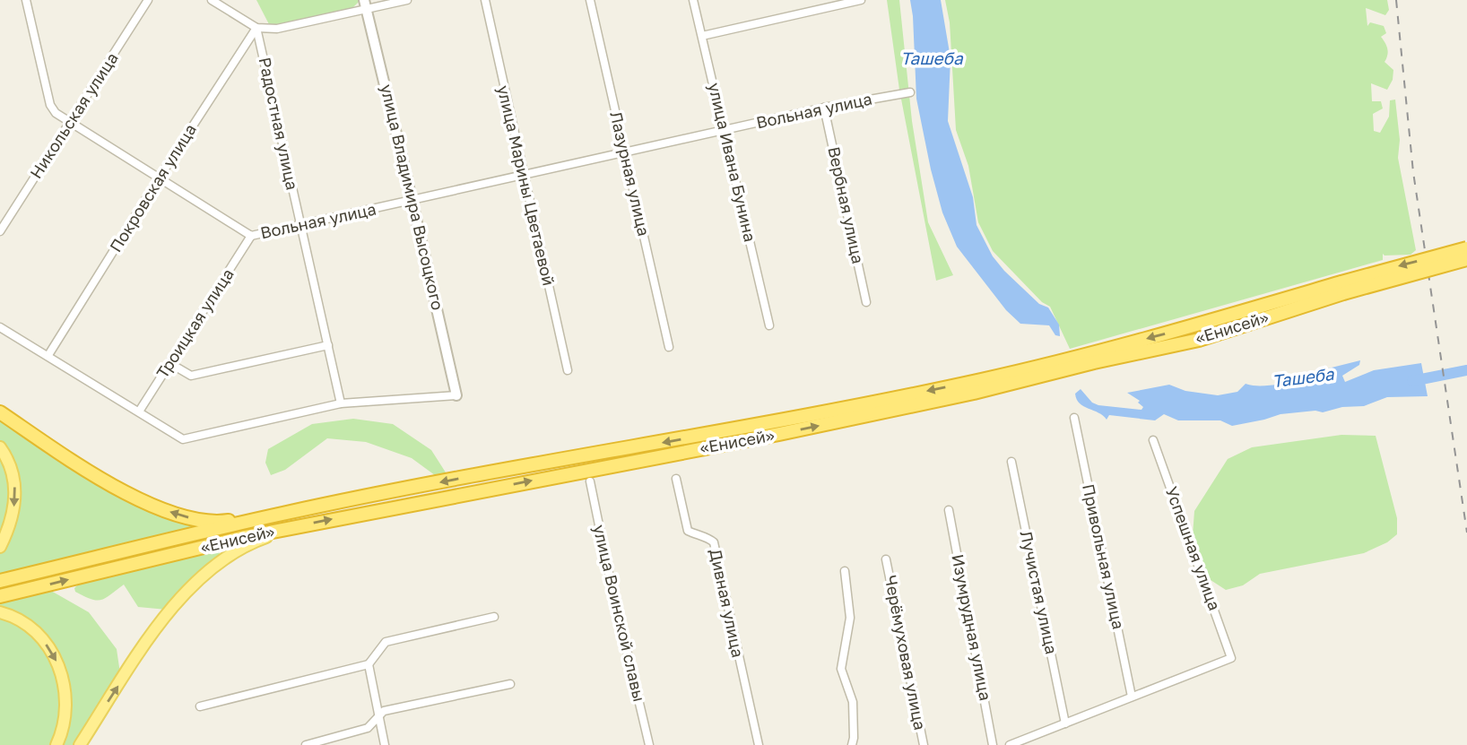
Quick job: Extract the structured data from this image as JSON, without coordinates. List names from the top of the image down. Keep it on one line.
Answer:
{"streets":{"highway":["«Енисей»"],"street":["Вольная улица","Никольская улица","Радостная улица","улица Ивана Бунина","Лазурная улица","улица Марины Цветаевой","Покровская улица","улица Владимира Высоцкого","Вербная улица","Троицкая улица","Успешная улица","Привольная улица","Лучистая улица","Дивная улица","улица Воинской славы","Изумрудная улица","Черёмуховая улица"]},"crossings":[["Вольная улица","Никольская улица"],["Вольная улица","Радостная улица"],["Вольная улица","улица Ивана Бунина"],["Вольная улица","Лазурная улица"],["Вольная улица","улица Марины Цветаевой"],["Вольная улица","Покровская улица"],["Вольная улица","улица Владимира Высоцкого"],["Вольная улица","Вербная улица"],["Вольная улица","Троицкая улица"],["Радостная улица","Покровская улица"],["Успешная улица","Привольная улица"]],"water":["Ташеба"]}
